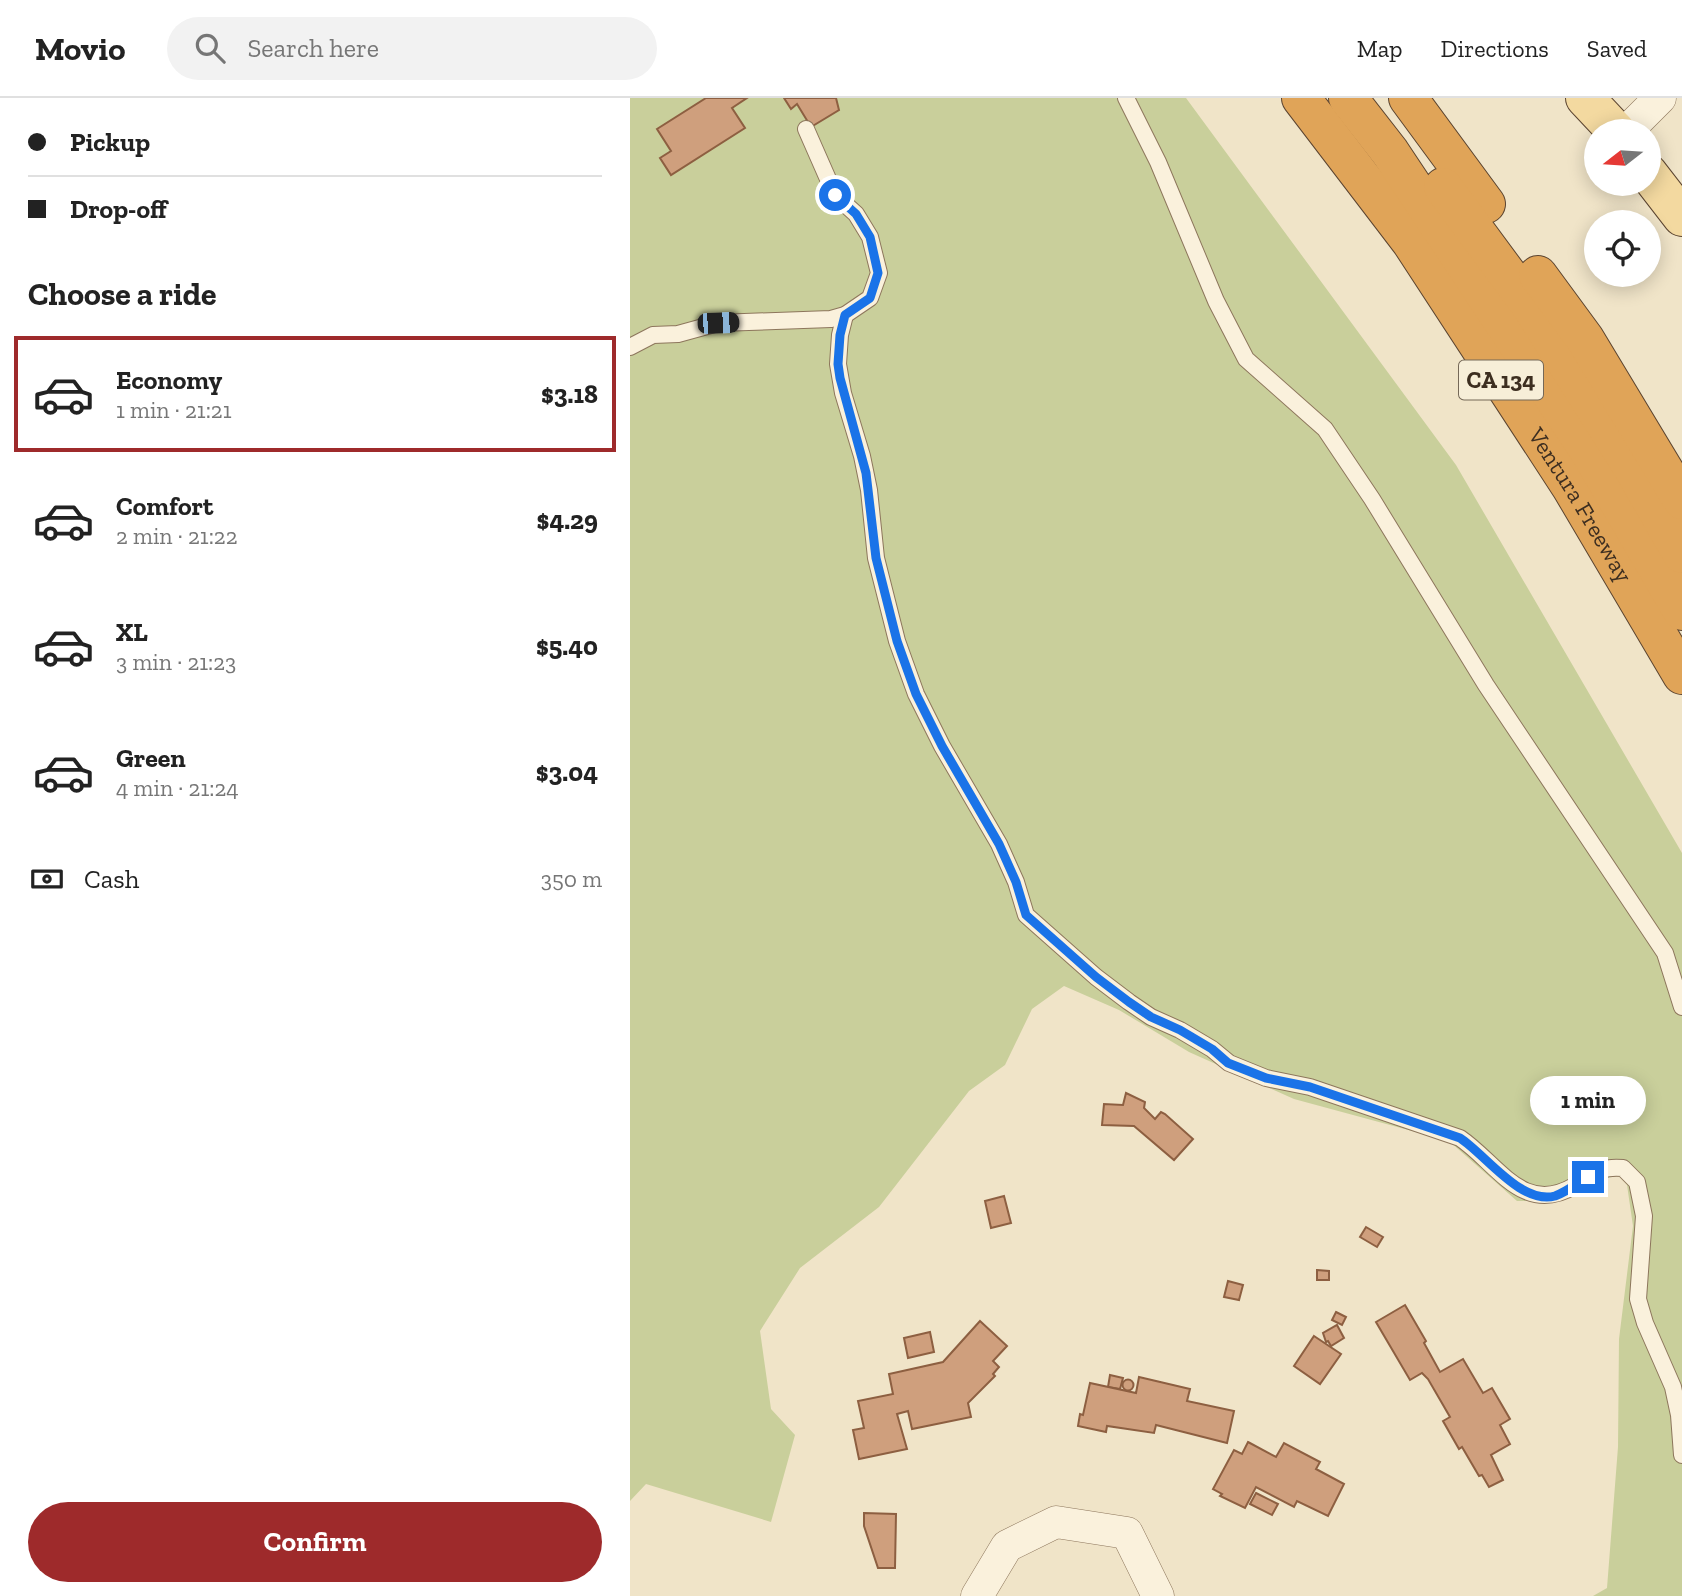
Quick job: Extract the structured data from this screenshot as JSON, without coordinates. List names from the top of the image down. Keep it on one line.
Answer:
{"streets":{"highway":["CA 134","Ventura Freeway"]},"north":"left","page":{"header":"Movio","search":"Search here","nav":["Map","Directions","Saved"],"banner":["Pickup","Drop-off"],"heading":"Choose a ride","list":[{"name":"Economy","note":"1 min · 21:21","value":"$3.18"},{"name":"Comfort","note":"2 min · 21:22","value":"$4.29"},{"name":"XL","note":"3 min · 21:23","value":"$5.40"},{"name":"Green","note":"4 min · 21:24","value":"$3.04"}],"pay":["Cash","350 m"],"bubble":"1 min","buttons":"Confirm"}}
